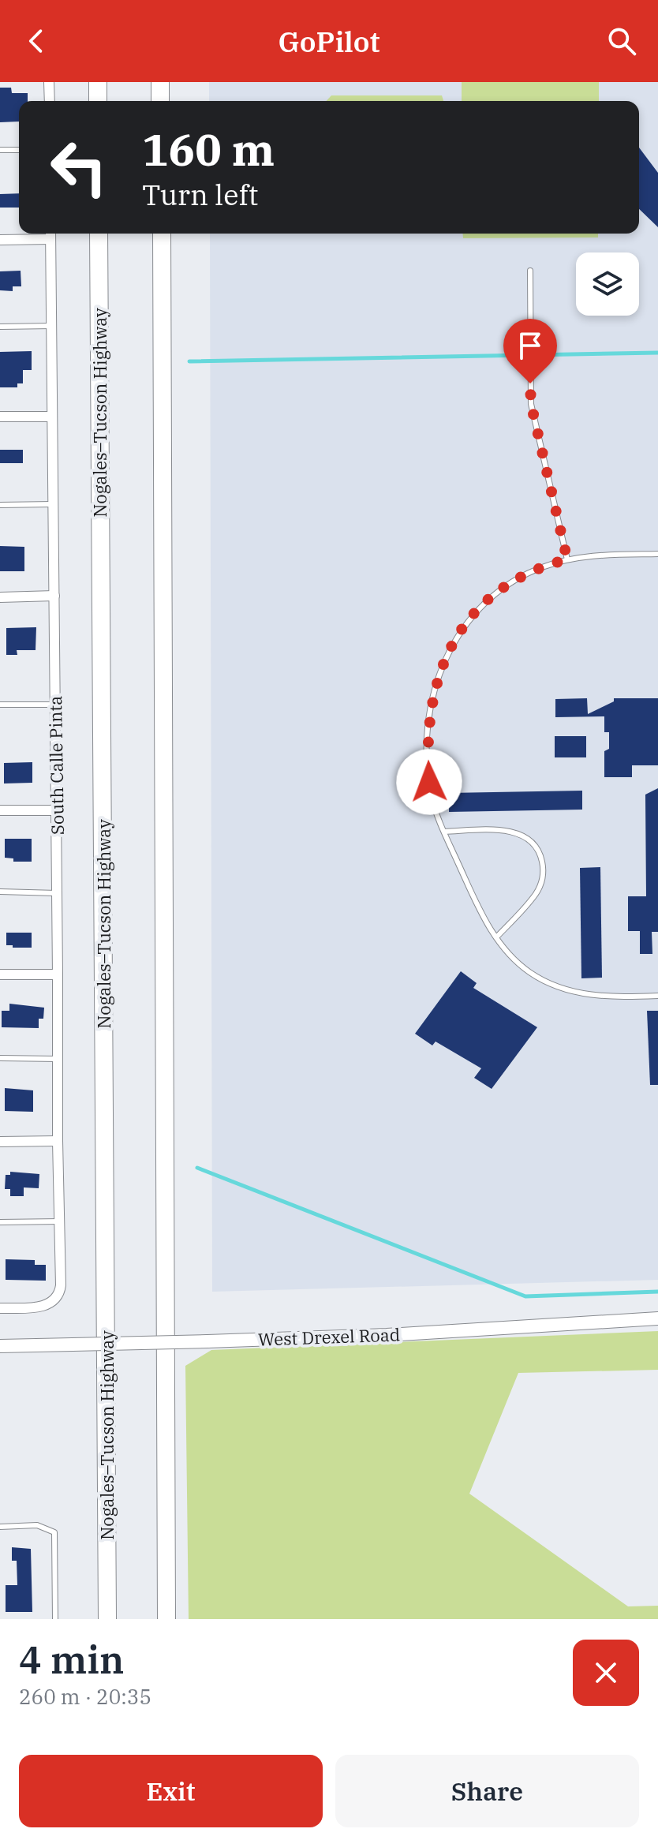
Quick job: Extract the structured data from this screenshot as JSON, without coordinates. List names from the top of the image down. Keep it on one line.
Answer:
{"streets":{"highway":["Nogales–Tucson Highway"],"street":["South Calle Pinta","West Drexel Road"]},"page":{"header":"GoPilot","turn":["160 m","Turn left"],"heading":["4 min","260 m · 20:35"],"buttons":["Exit","Share"]}}
